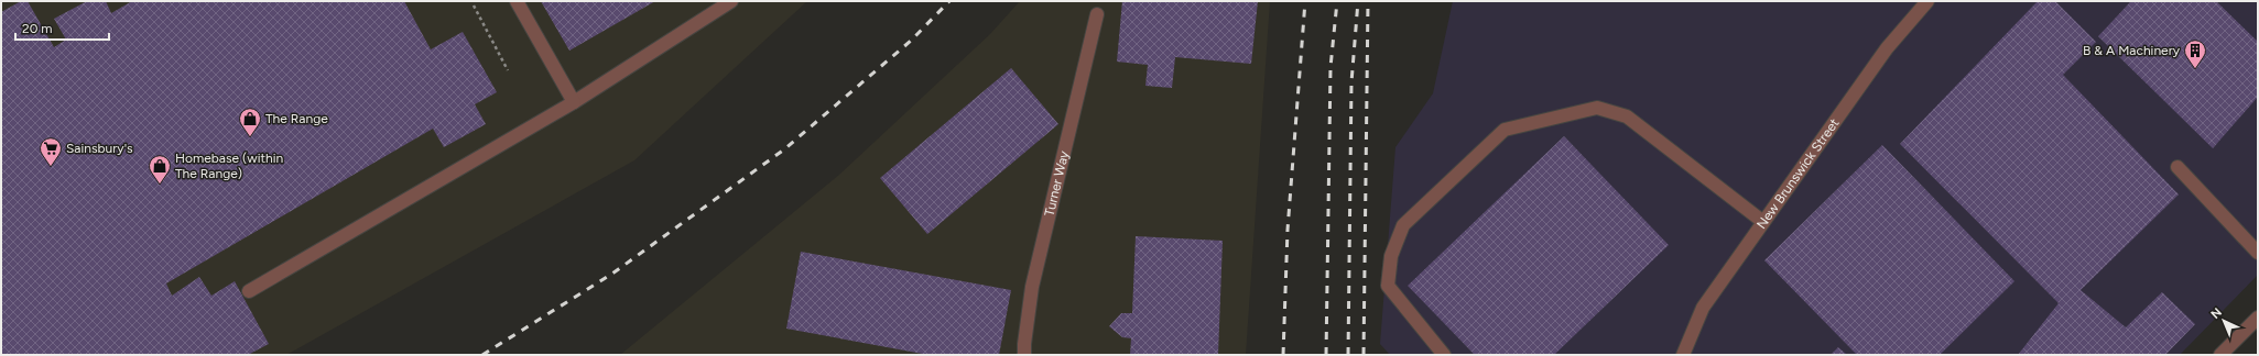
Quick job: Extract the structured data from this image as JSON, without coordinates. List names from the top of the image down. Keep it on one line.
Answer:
{"streets":{"street":["New Brunswick Street","Turner Way"]},"places":{"building":["B & A Machinery"],"shop":["The Range","Homebase (within The Range)"],"supermarket":["Sainsbury's"]},"scale_bar":"20 m","north":"top left"}
